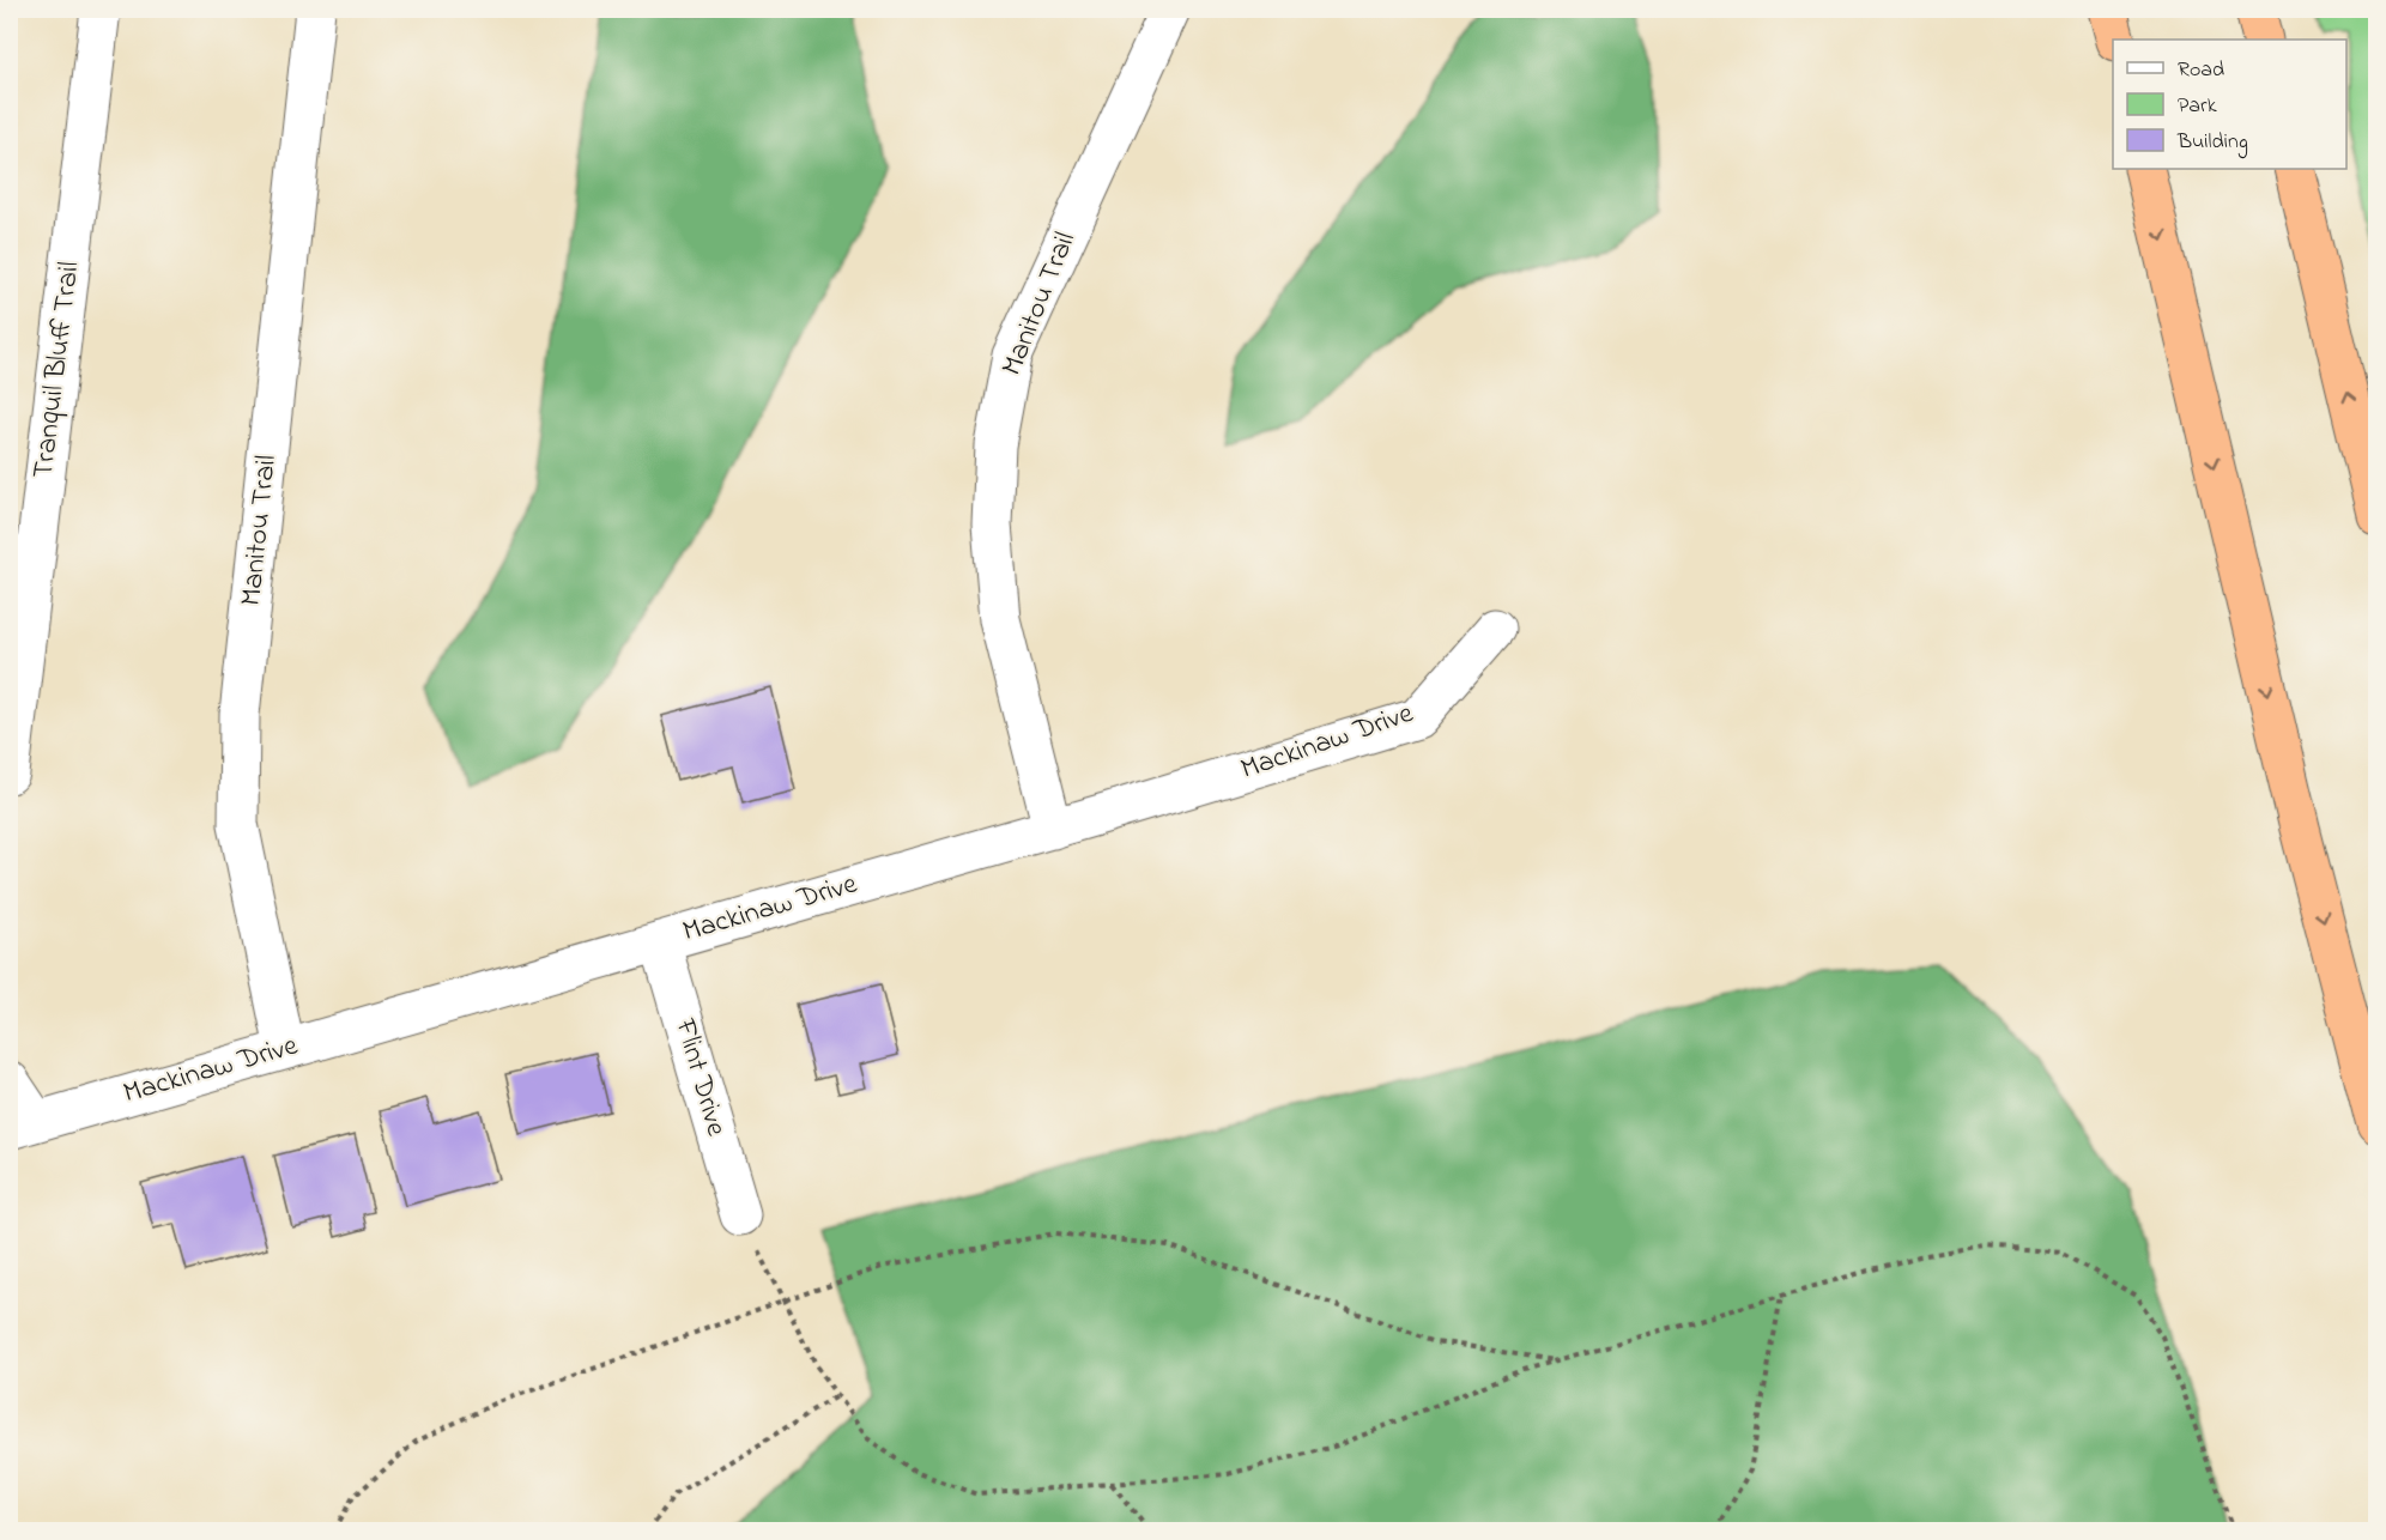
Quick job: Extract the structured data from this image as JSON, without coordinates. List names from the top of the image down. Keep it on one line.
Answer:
{"streets":{"street":["Manitou Trail","Tranquil Bluff Trail","Mackinaw Drive","Flint Drive"]},"crossings":[["Manitou Trail","Mackinaw Drive"],["Mackinaw Drive","Flint Drive"]],"legend":["Road","Park","Building"]}
